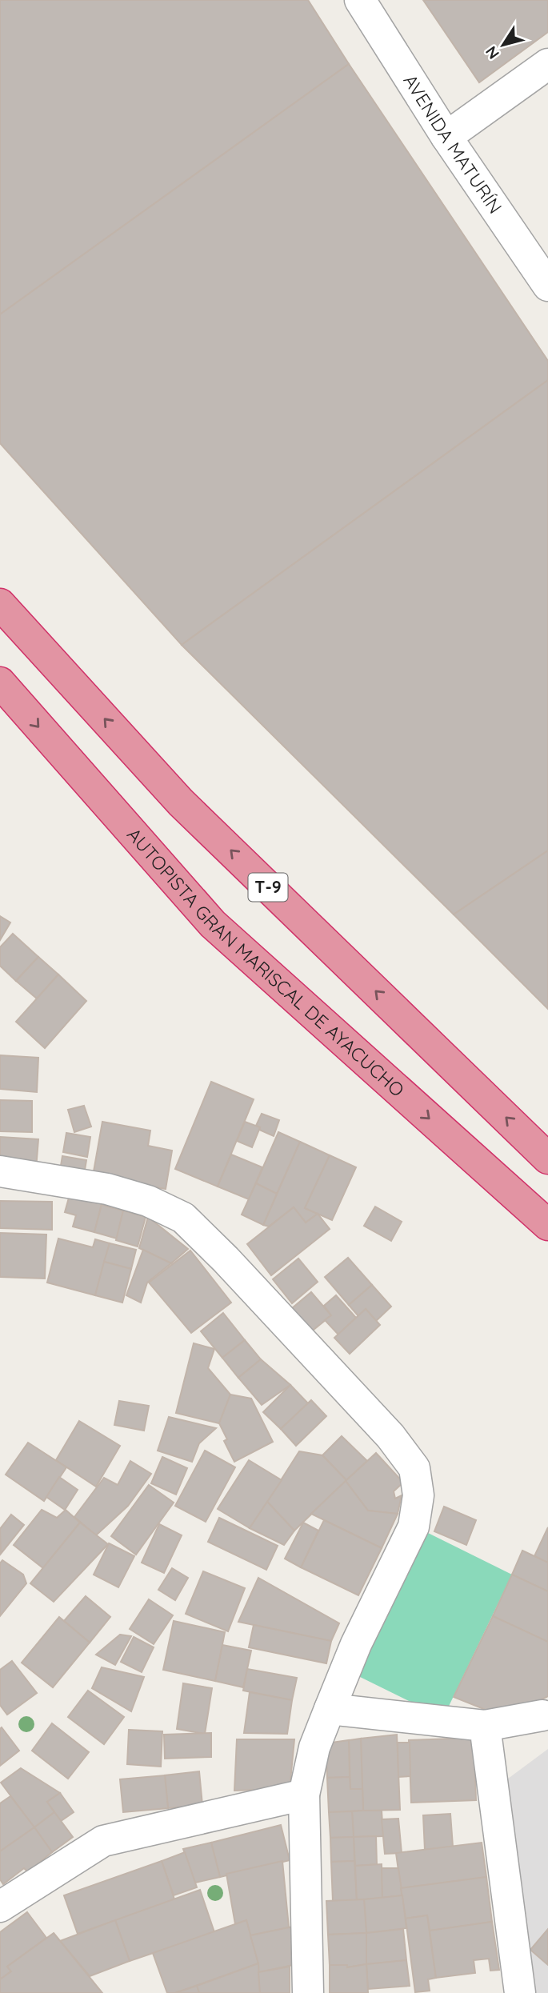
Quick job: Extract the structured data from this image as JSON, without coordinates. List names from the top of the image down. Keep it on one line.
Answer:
{"streets":{"highway":["T-9","AUTOPISTA GRAN MARISCAL DE AYACUCHO"],"street":["AVENIDA MATURÍN"]},"north":"bottom left"}
